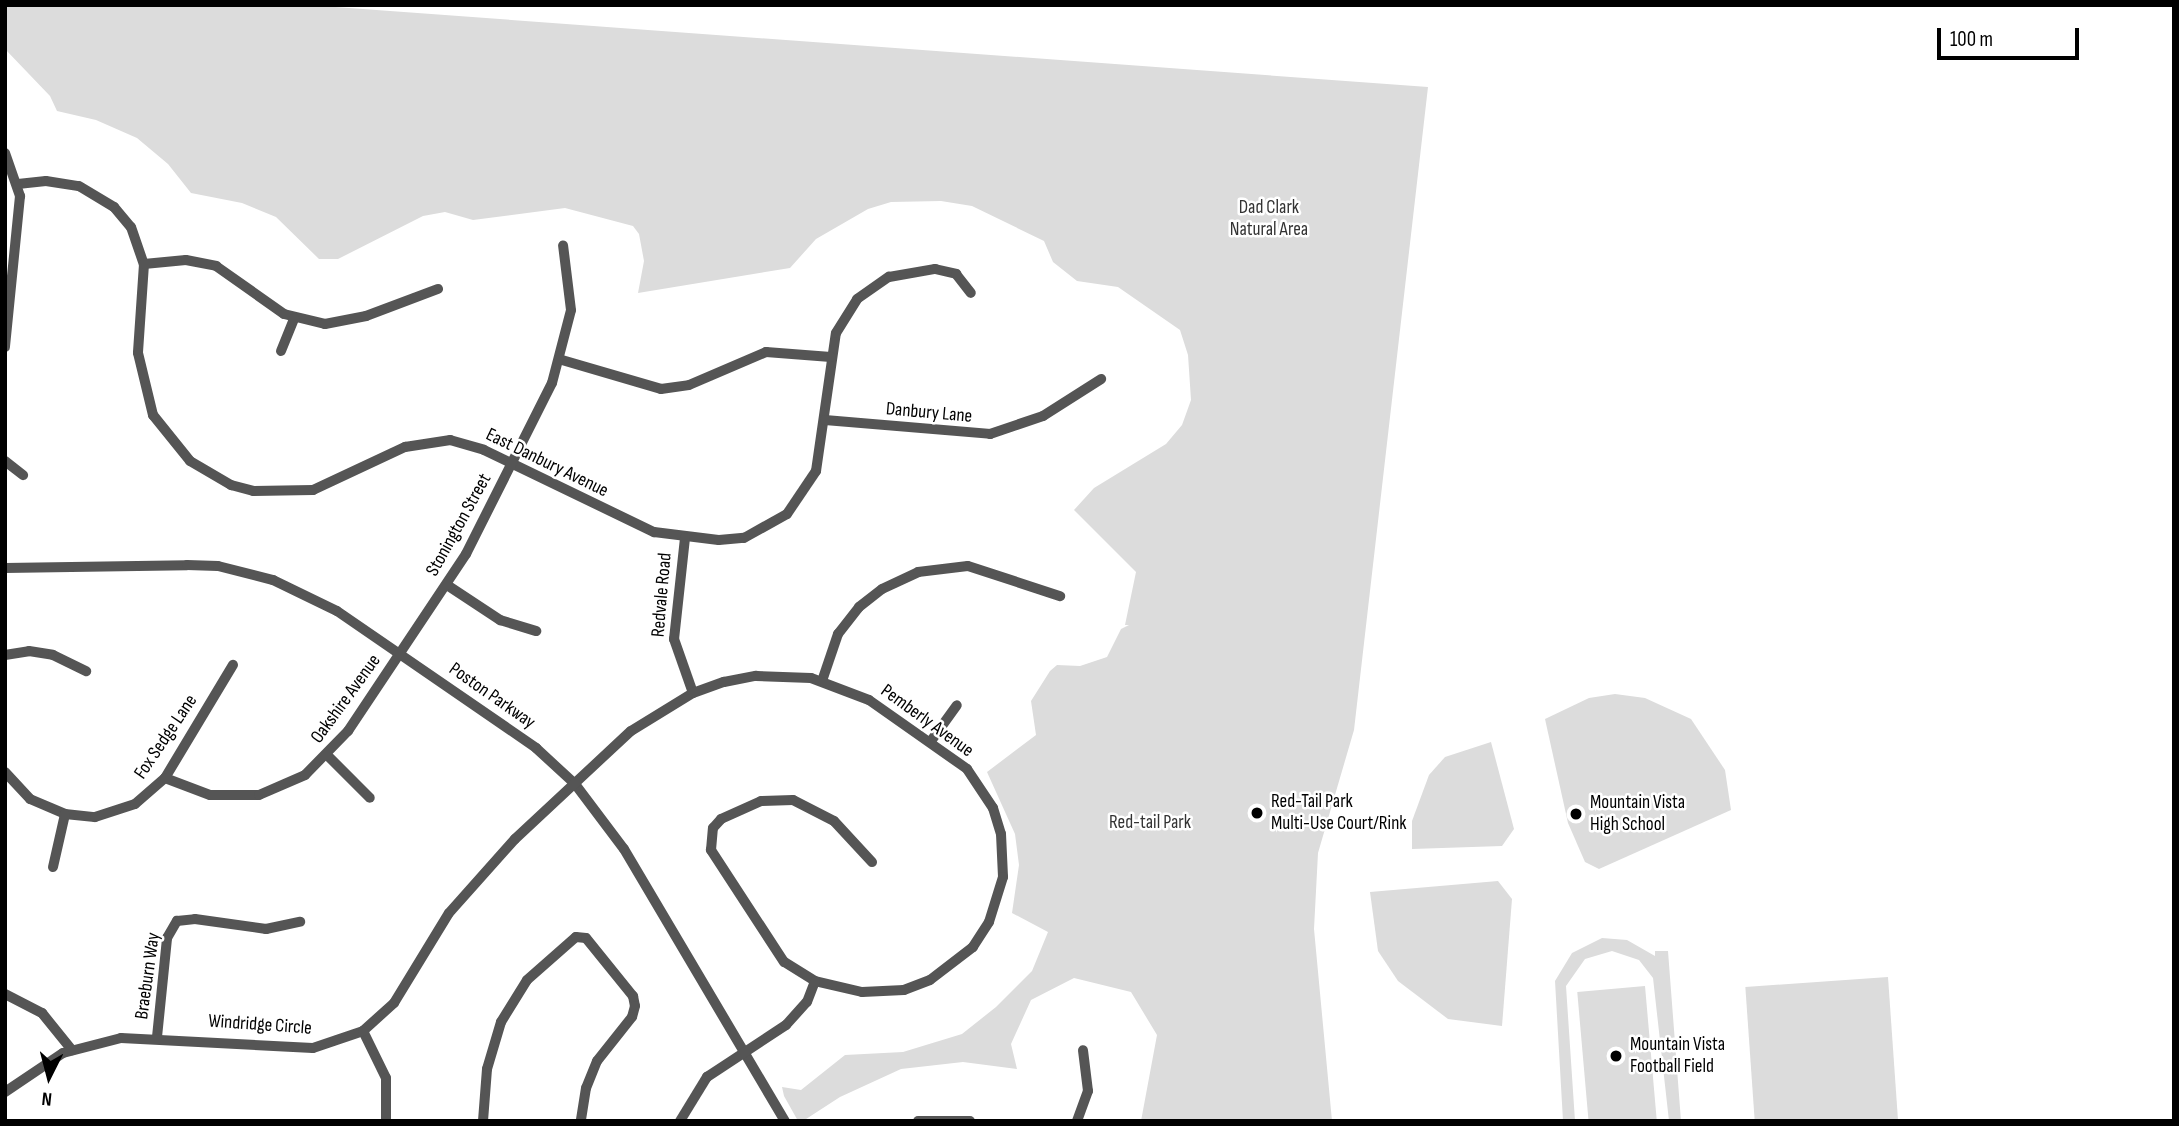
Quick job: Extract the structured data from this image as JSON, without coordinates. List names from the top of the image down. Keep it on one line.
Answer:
{"streets":{"street":["Danbury Lane","East Danbury Avenue","Stonington Street","Redvale Road","Poston Parkway","Oakshire Avenue","Pemberly Avenue","Fox Sedge Lane","Braeburn Way","Windridge Circle"]},"crossings":[["Danbury Lane","East Danbury Avenue"],["East Danbury Avenue","Stonington Street"],["East Danbury Avenue","Redvale Road"],["Stonington Street","Poston Parkway"],["Stonington Street","Oakshire Avenue"],["Redvale Road","Pemberly Avenue"],["Poston Parkway","Oakshire Avenue"],["Poston Parkway","Pemberly Avenue"],["Poston Parkway","Windridge Circle"],["Oakshire Avenue","Fox Sedge Lane"],["Pemberly Avenue","Windridge Circle"],["Braeburn Way","Windridge Circle"]],"parks":["Dad Clark Natural Area","Red-tail Park"],"places":["Red-Tail Park Multi-Use Court/Rink","Mountain Vista High School","Mountain Vista Football Field"],"scale_bar":"100 m","north":"bottom"}
